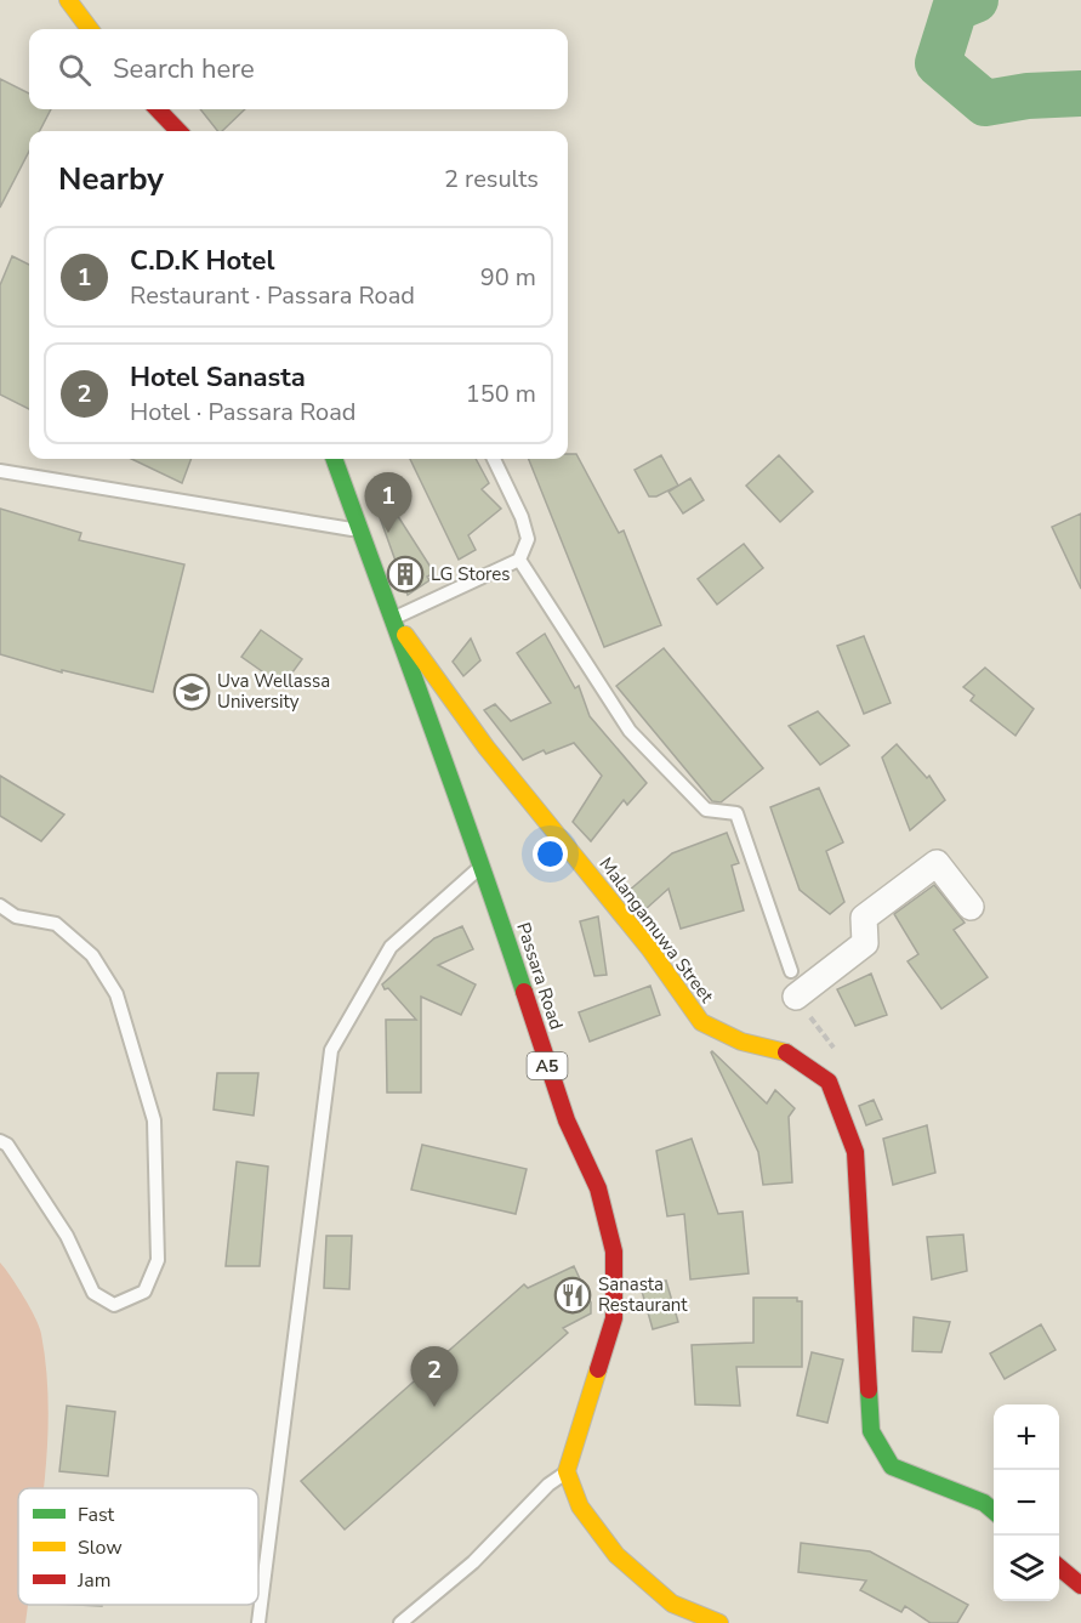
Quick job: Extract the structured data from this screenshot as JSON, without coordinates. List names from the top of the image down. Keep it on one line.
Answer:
{"streets":{"main road":["Malangamuwa Street","Passara Road","A5"]},"crossings":[["Malangamuwa Street","Passara Road"]],"places":{"building":["LG Stores"],"school or university":["Uva Wellassa University"],"restaurant":["Sanasta Restaurant"]},"legend":["Fast","Slow","Jam"],"page":{"search":"Search here","heading":["Nearby","2 results"],"list":[{"mark":"1","name":"C.D.K Hotel","note":"Restaurant · Passara Road","value":"90 m"},{"mark":"2","name":"Hotel Sanasta","note":"Hotel · Passara Road","value":"150 m"}],"pins":["1","2"],"map_buttons":["+","−"]}}
